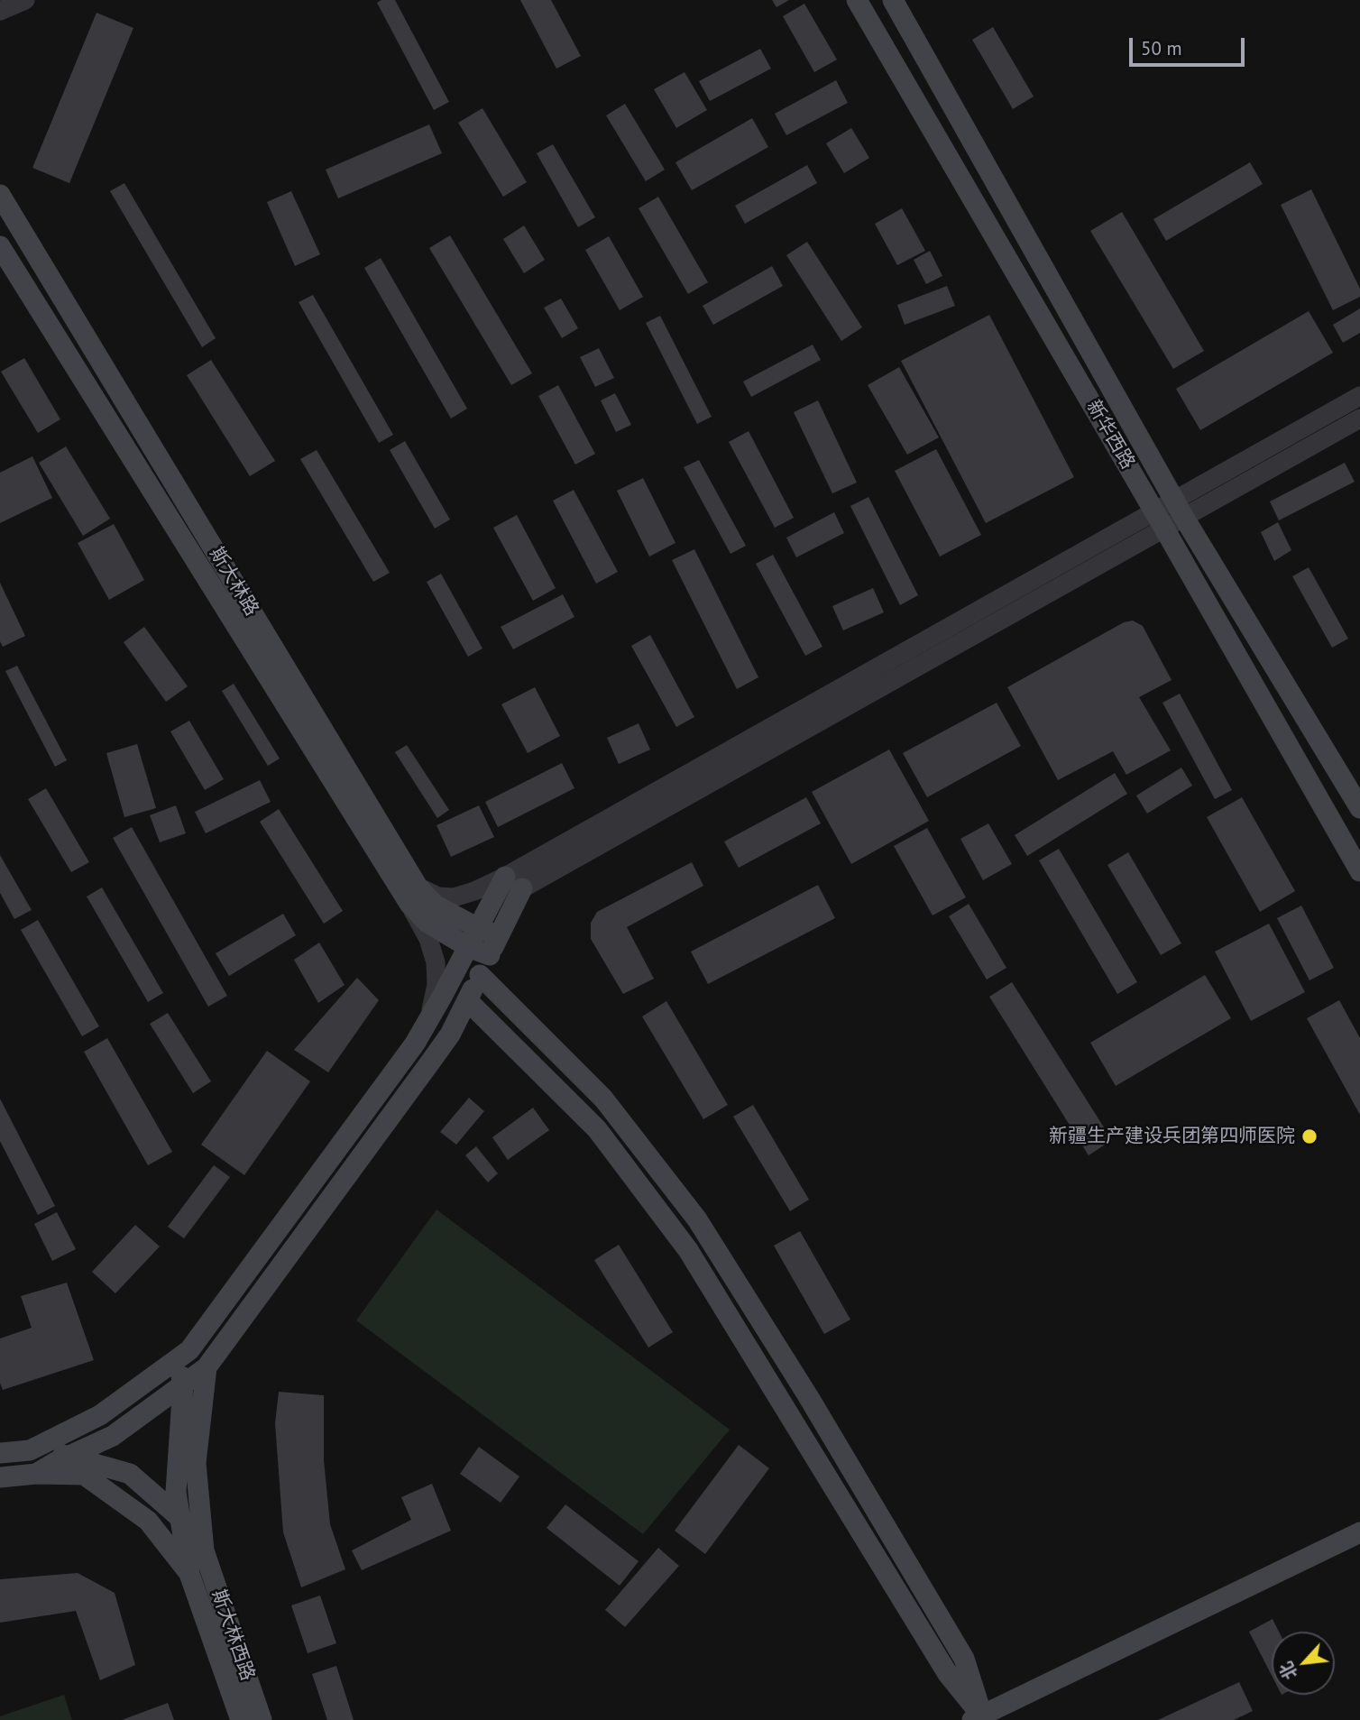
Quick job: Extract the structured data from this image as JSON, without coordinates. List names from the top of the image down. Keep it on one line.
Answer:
{"streets":{"main road":["新华西路","斯大林路","斯大林西路"]},"places":["新疆生产建设兵团第四师医院"],"scale_bar":"50 m","north":"bottom left"}
